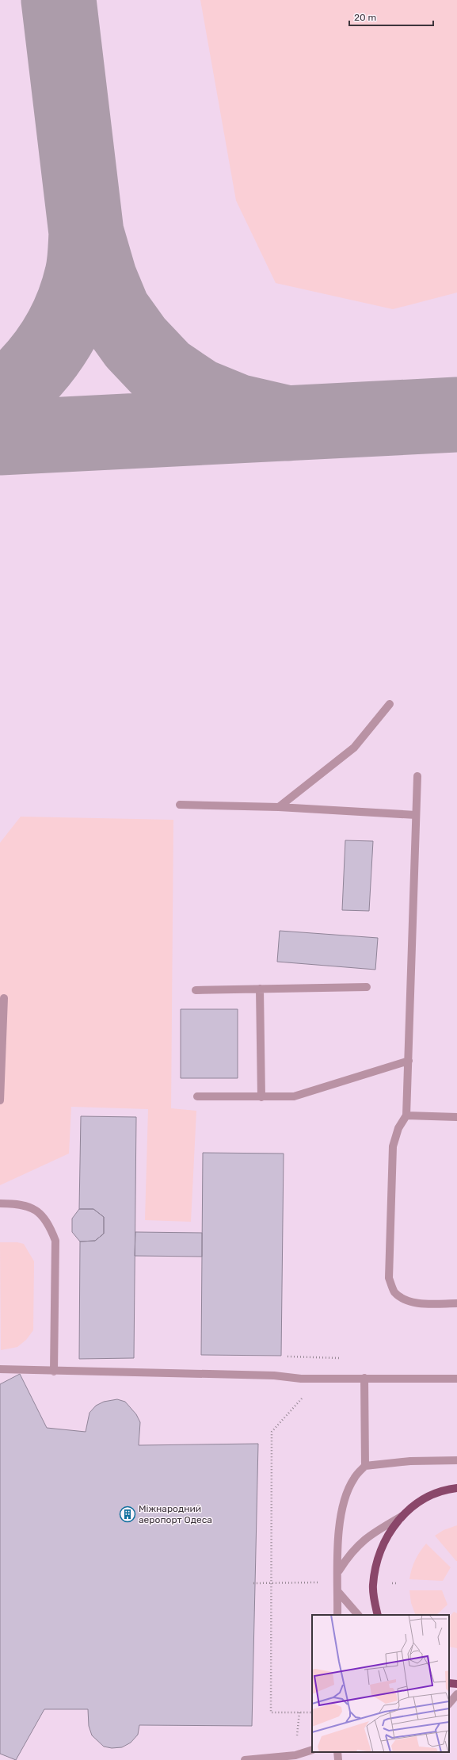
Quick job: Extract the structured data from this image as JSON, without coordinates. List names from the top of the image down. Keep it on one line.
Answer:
{"places":{"building":["Міжнародний аеропорт Одеса"]},"scale_bar":"20 m"}
